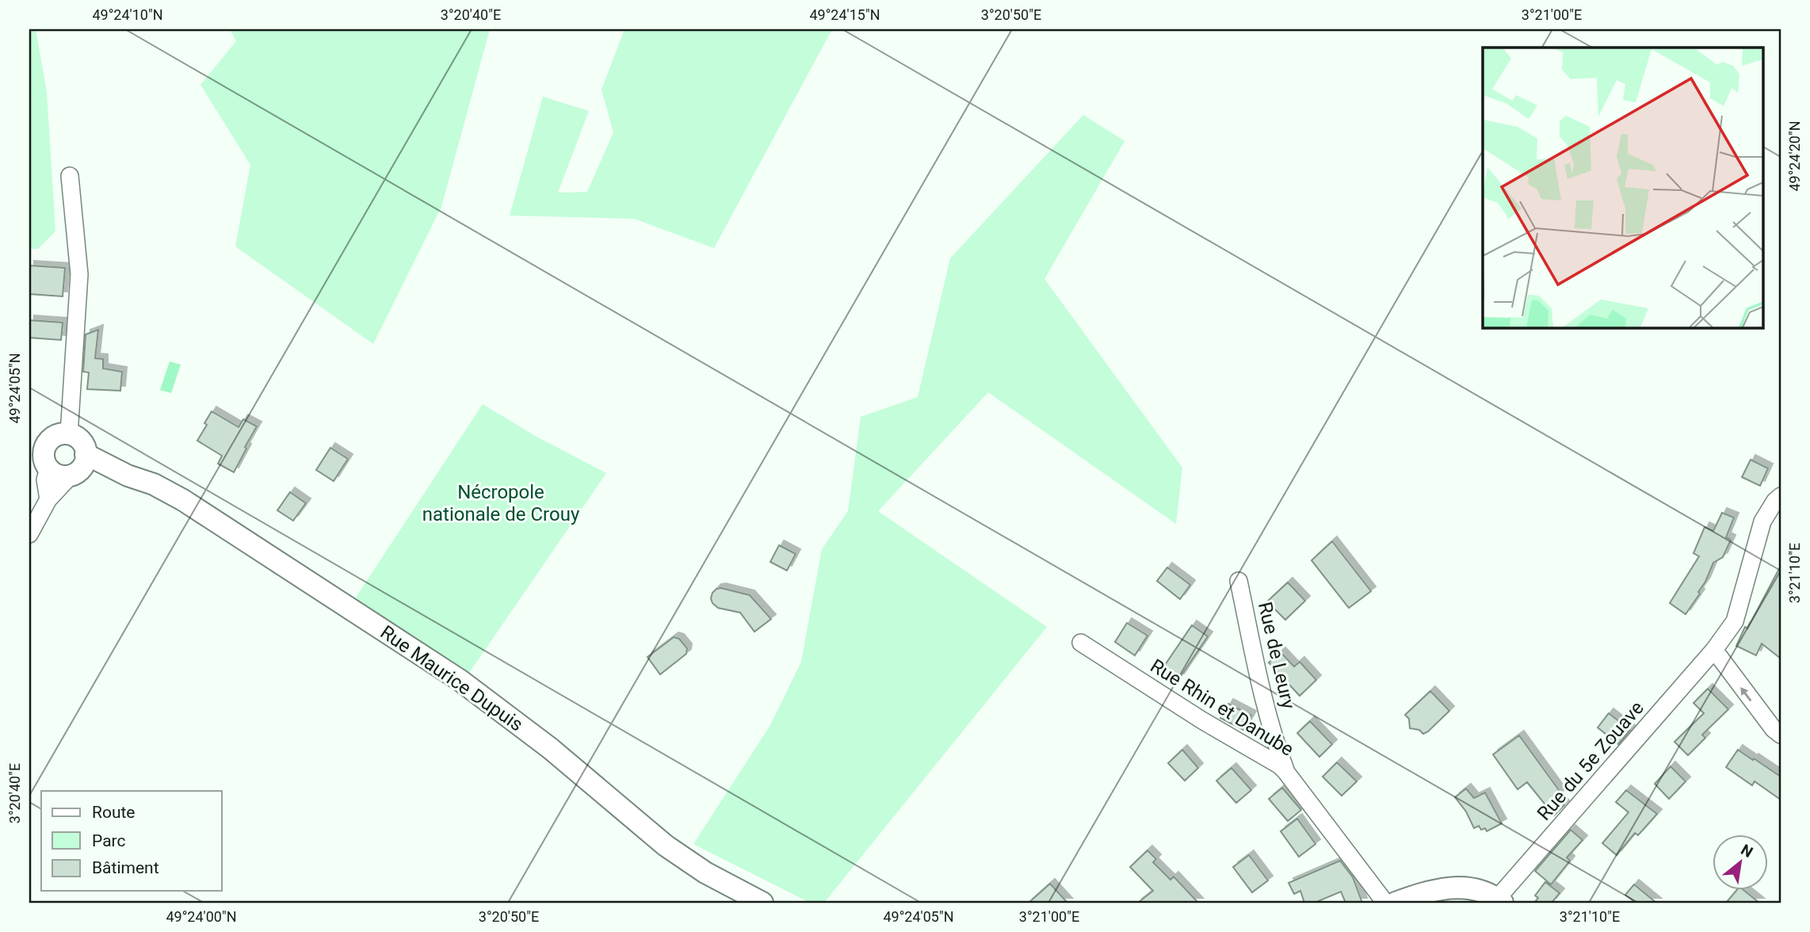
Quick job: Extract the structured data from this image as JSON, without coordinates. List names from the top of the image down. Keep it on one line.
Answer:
{"streets":{"main road":["Rue Maurice Dupuis"],"street":["Rue de Leury","Rue Rhin et Danube","Rue du 5e Zouave"]},"crossings":[["Rue de Leury","Rue Rhin et Danube"]],"parks":["Nécropole nationale de Crouy"],"legend":["Route","Parc","Bâtiment"],"north":"top right","coordinates":["49°24'10\"N","3°20'40\"E","49°24'15\"N","3°20'50\"E","3°21'00\"E","49°24'20\"N","49°24'05\"N","3°21'10\"E","49°24'00\"N"]}
